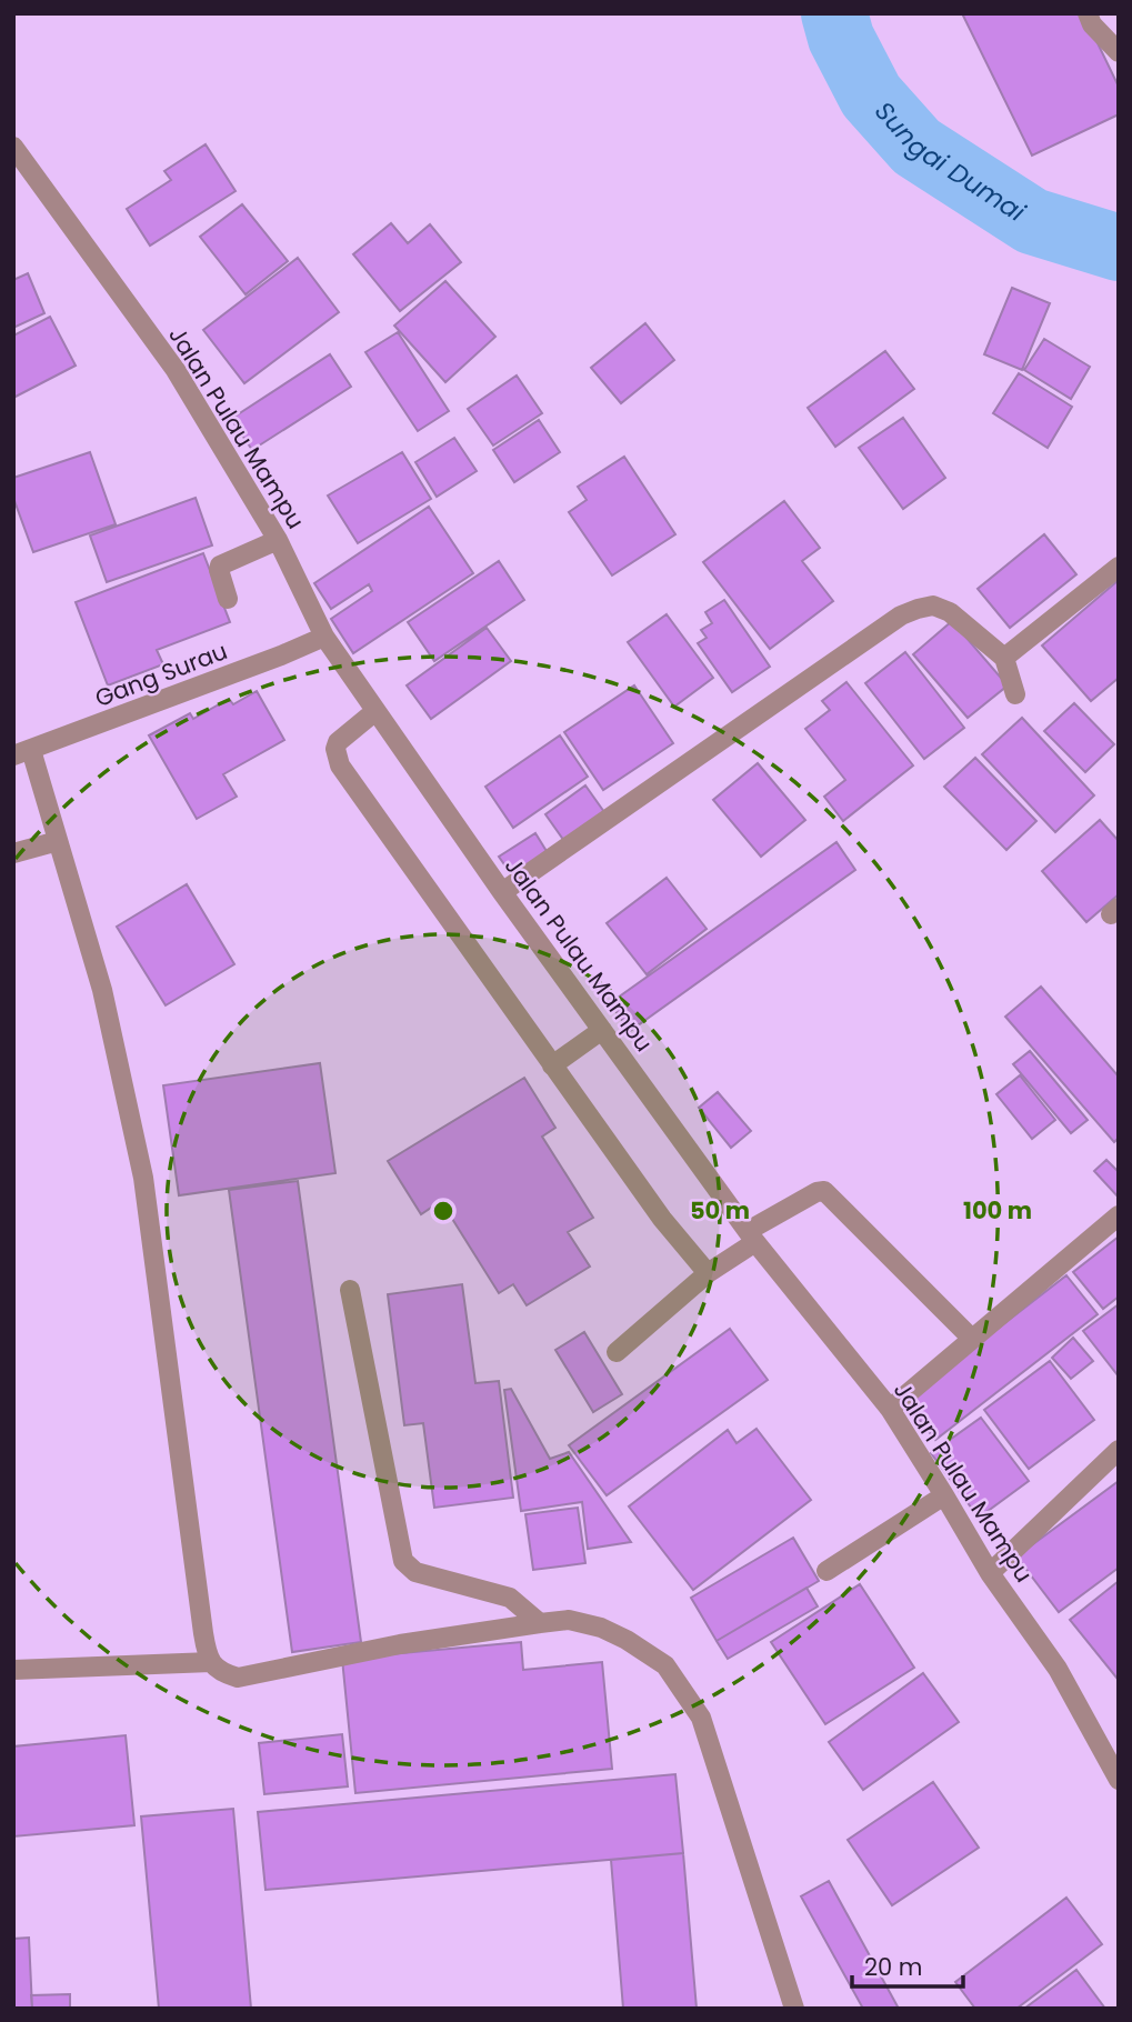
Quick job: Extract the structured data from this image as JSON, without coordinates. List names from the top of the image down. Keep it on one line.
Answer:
{"streets":{"street":["Jalan Pulau Mampu","Gang Surau"]},"crossings":[["Jalan Pulau Mampu","Gang Surau"]],"water":["Sungai Dumai"],"scale_bar":"20 m","rings":["50 m","100 m"]}
